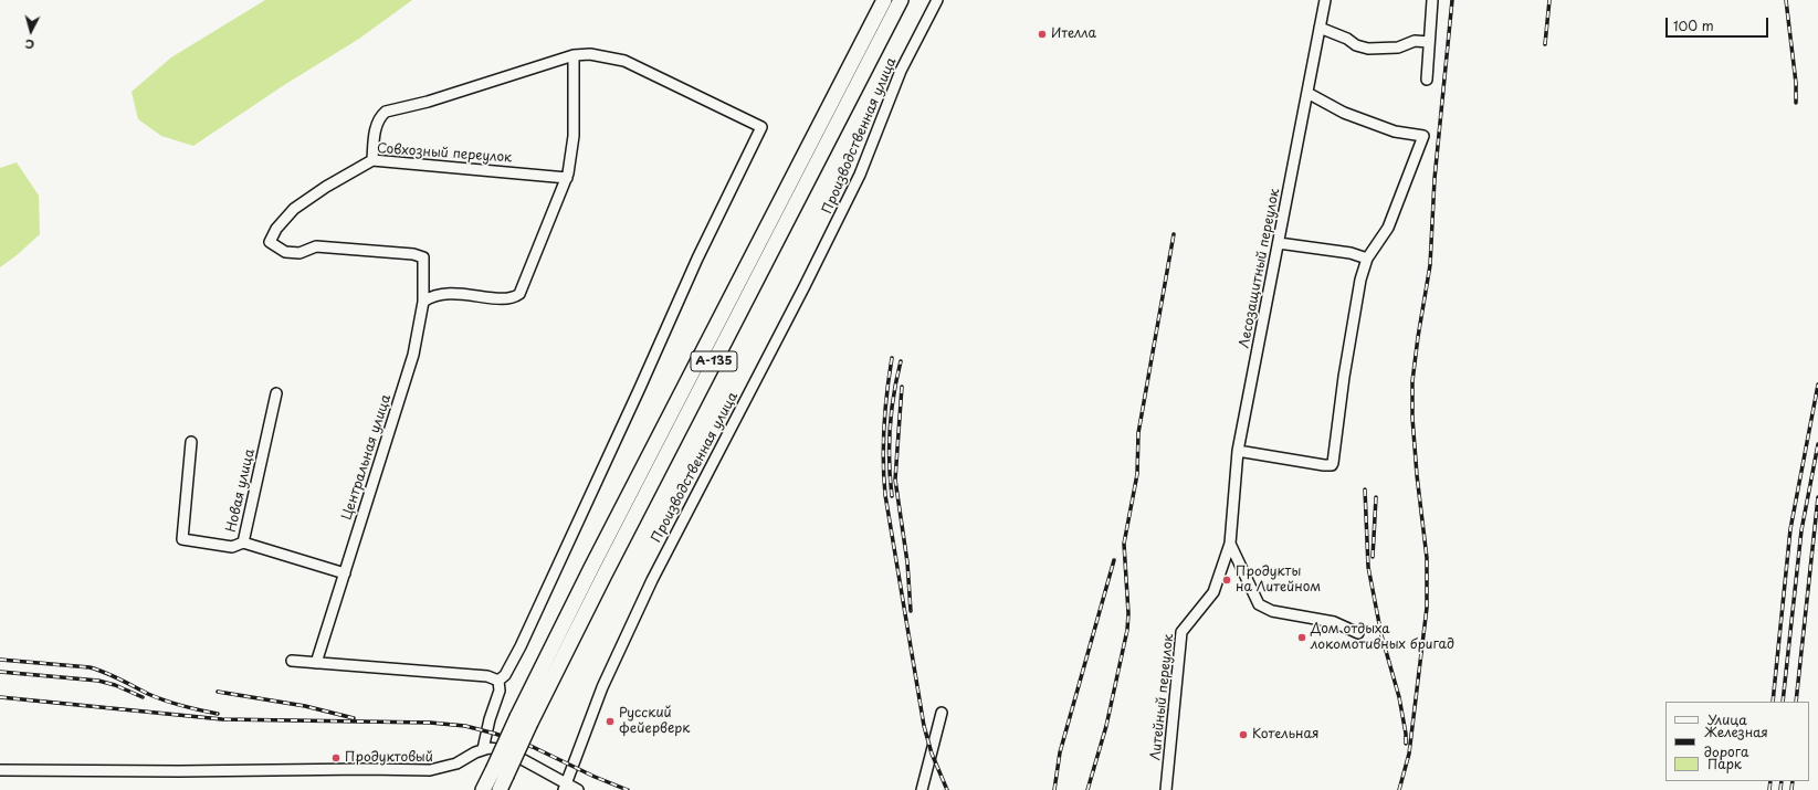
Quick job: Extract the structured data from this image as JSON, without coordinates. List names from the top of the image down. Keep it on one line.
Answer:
{"streets":{"highway":["А-135"],"street":["Производственная улица","Совхозный переулок","Лесозащитный переулок","Центральная улица","Новая улица","Литейный переулок"]},"crossings":[["Совхозный переулок","Центральная улица"],["Лесозащитный переулок","Литейный переулок"],["Центральная улица","Новая улица"]],"places":["Ителла","Продукты на Литейном","Дом отдыха локомотивных бригад","Русский фейерверк","Котельная","Продуктовый"],"legend":["Улица","Железная дорога","Парк"],"scale_bar":"100 m","north":"bottom"}
